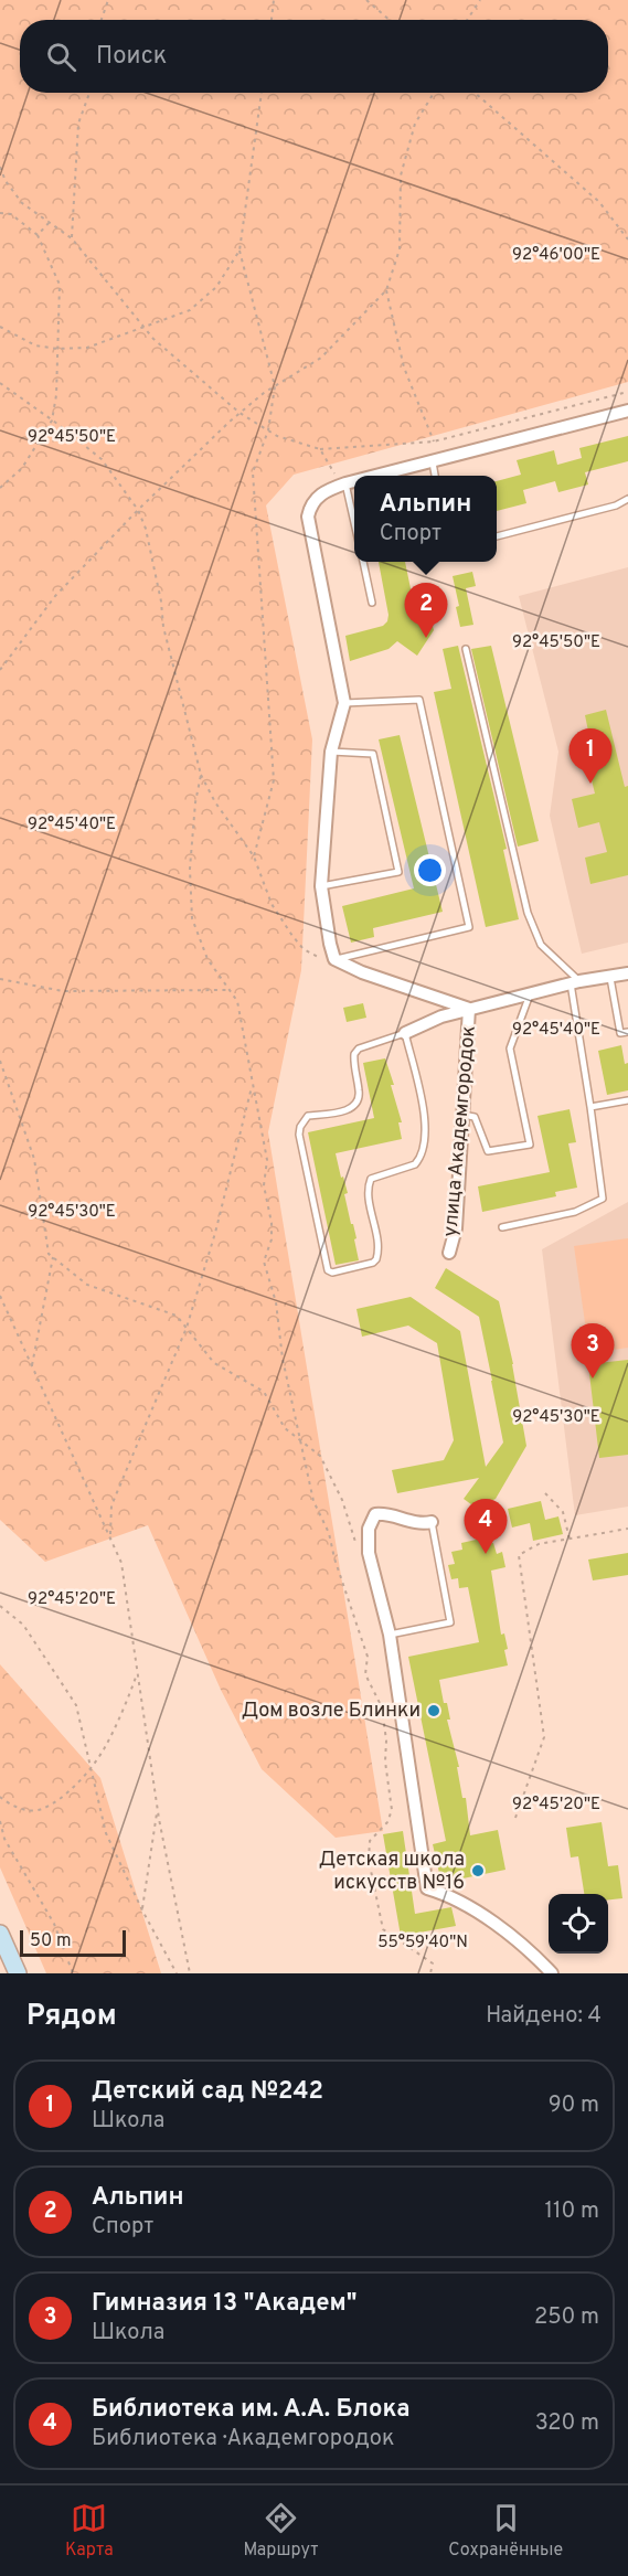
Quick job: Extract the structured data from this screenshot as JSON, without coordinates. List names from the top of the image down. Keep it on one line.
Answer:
{"streets":{"street":["улица Академгородок"]},"places":["Дом возле Блинки","Детская школа искусств №16"],"scale_bar":"50 m","page":{"search":"Поиск","popup":["Альпин","Спорт"],"pins":["2","1","3","4"],"scale":"50 m","heading":["Рядом","Найдено: 4"],"list":[{"mark":"1","name":"Детский сад №242","note":"Школа","value":"90 m"},{"mark":"2","name":"Альпин","note":"Спорт","value":"110 m"},{"mark":"3","name":"Гимназия 13 \"Академ\"","note":"Школа","value":"250 m"},{"mark":"4","name":"Библиотека им. А.А. Блока","note":"Библиотека · Академгородок","value":"320 m"}],"nav":["Карта","Маршрут","Сохранённые"]},"coordinates":["92°46'00\"E","92°45'50\"E","92°45'40\"E","92°45'30\"E","92°45'20\"E","55°59'40\"N"]}
